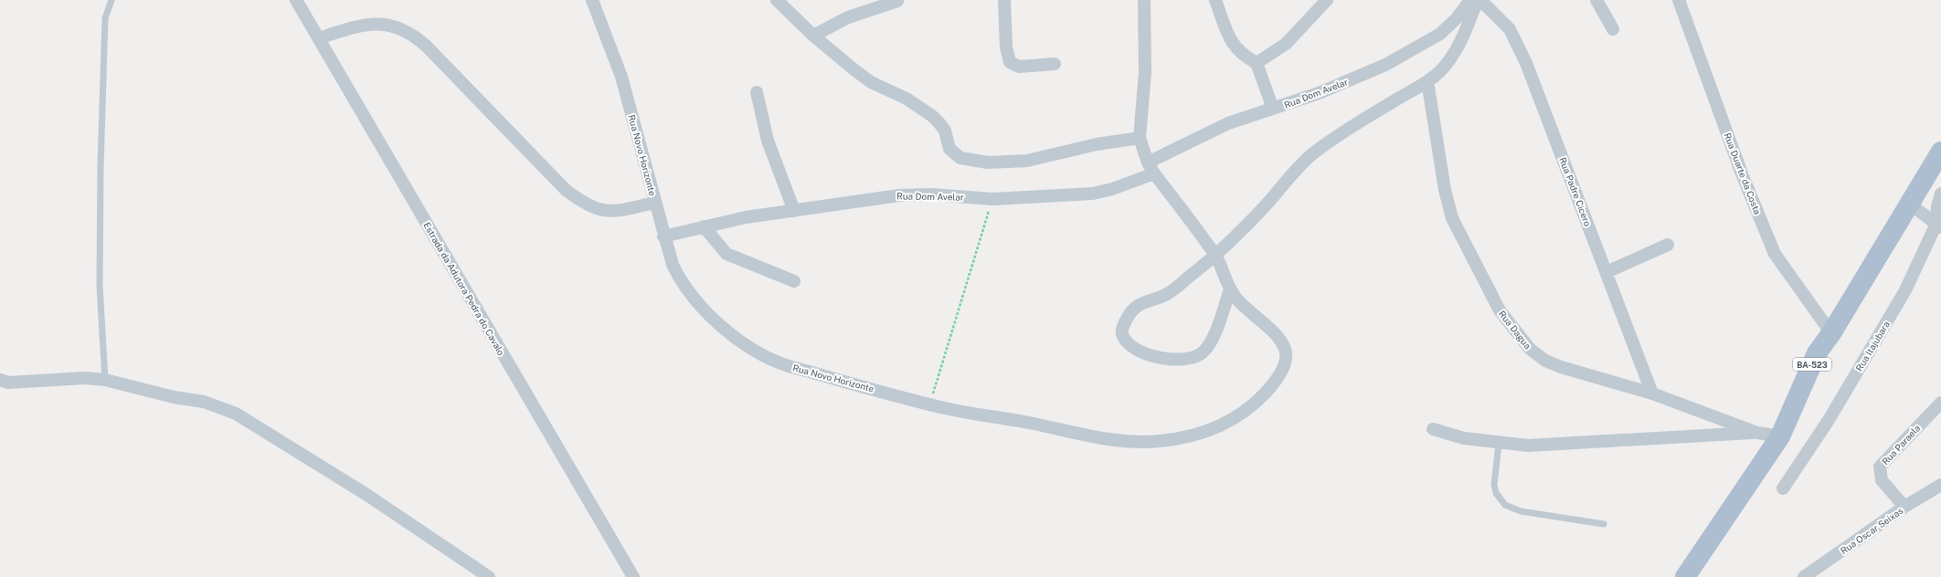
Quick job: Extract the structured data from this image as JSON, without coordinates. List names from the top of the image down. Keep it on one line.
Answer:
{"streets":{"main road":["BA-523"],"street":["Rua Dom Avelar","Rua Novo Horizonte","Rua Duarte da Costa","Rua Padre Cicero","Estrada da Adutora Pedra do Cavalo","Rua Dagua","Rua Itajubara","Rua Paraela","Rua Oscar Seixas"]},"crossings":[["Rua Dom Avelar","Rua Novo Horizonte"],["Rua Duarte da Costa","BA-523"],["Rua Padre Cicero","Rua Dagua"],["Rua Dagua","BA-523"],["Rua Paraela","Rua Oscar Seixas"]]}
